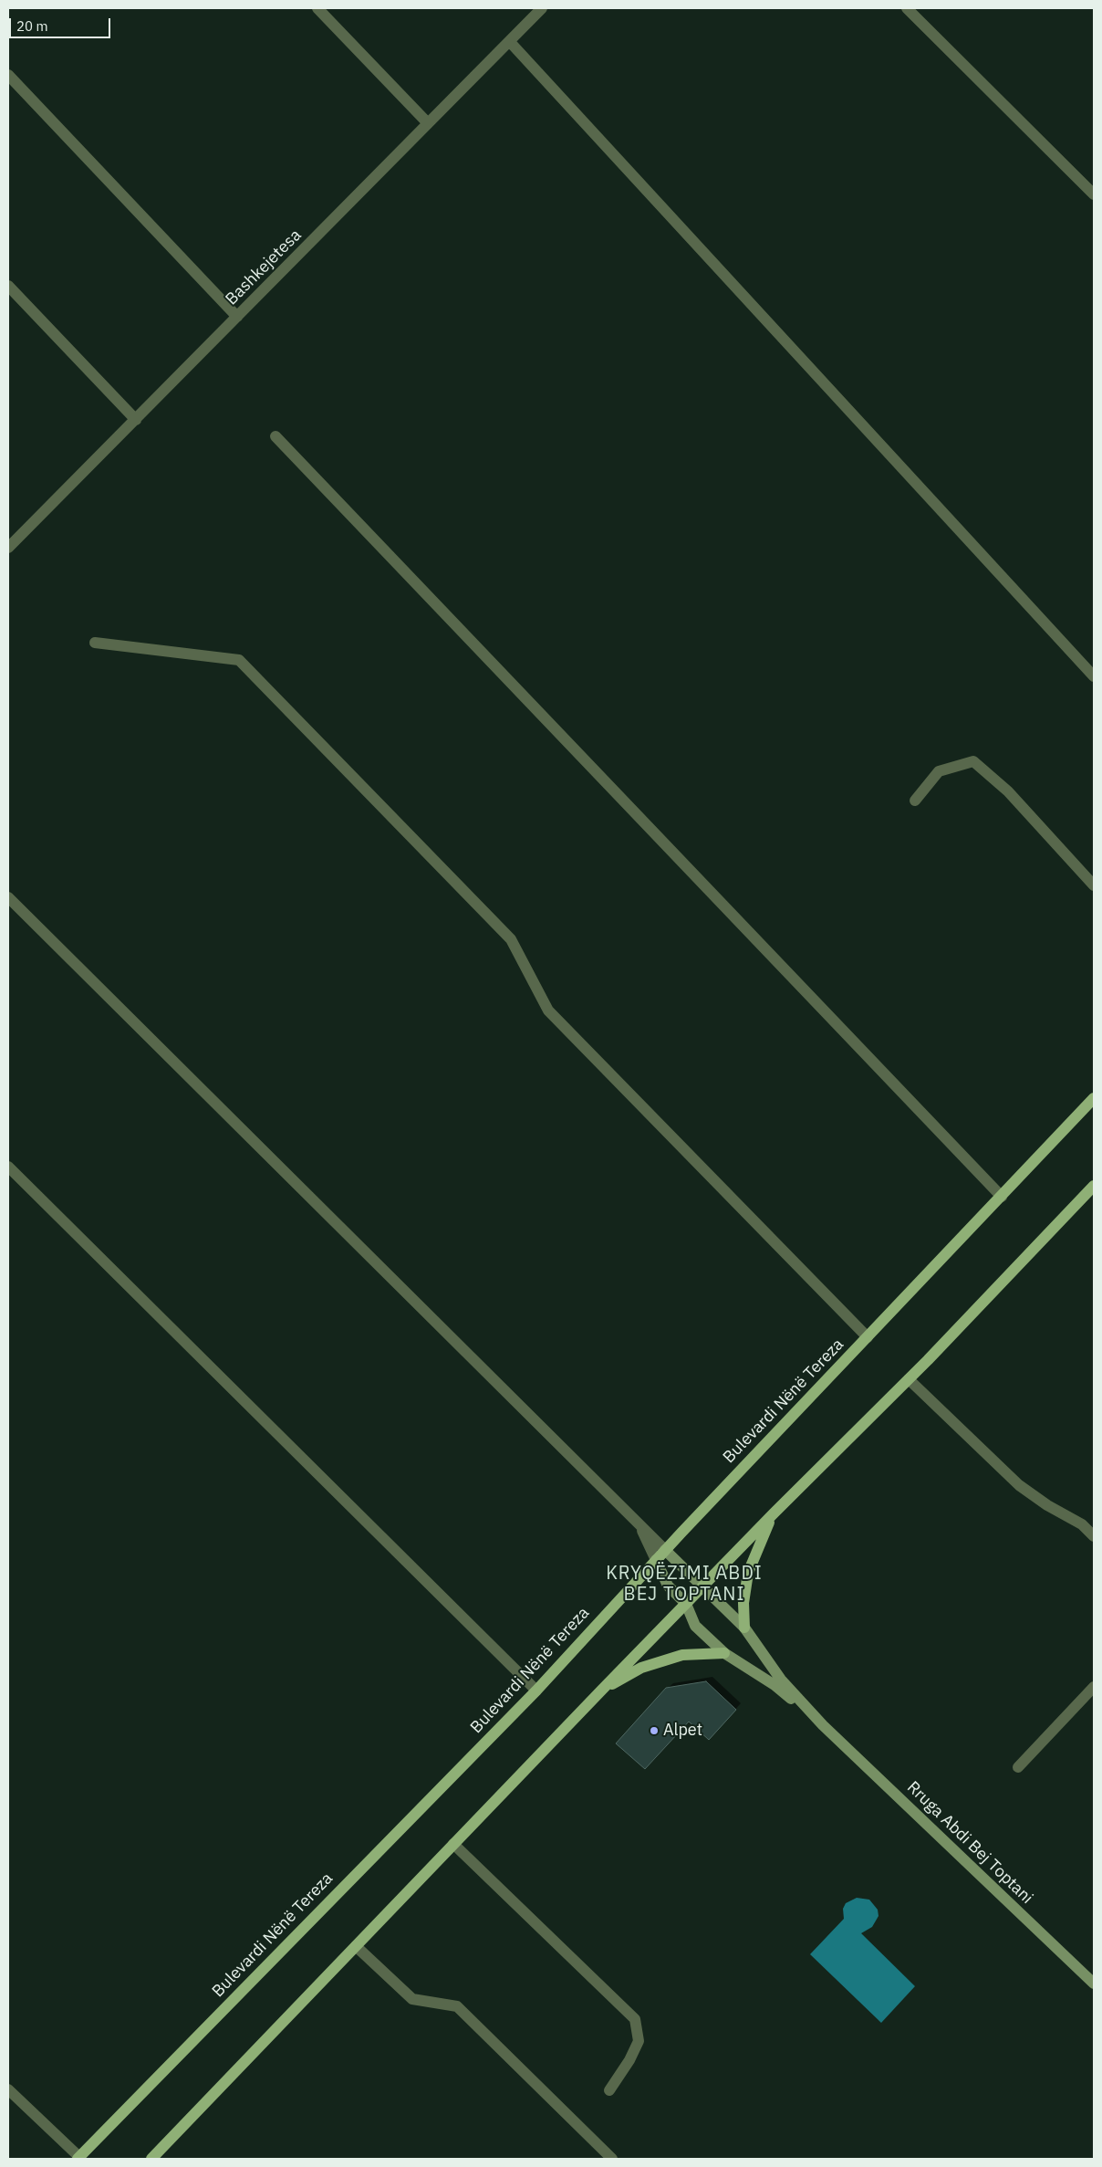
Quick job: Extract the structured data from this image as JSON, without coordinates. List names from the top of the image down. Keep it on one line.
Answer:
{"streets":{"main road":["Bulevardi Nënë Tereza","Rruga Abdi Bej Toptani"],"street":["Bashkejetesa"]},"crossings":[["Bulevardi Nënë Tereza","Rruga Abdi Bej Toptani"]],"districts":["KRYQËZIMI ABDI BEJ TOPTANI"],"places":["Alpet"],"scale_bar":"20 m"}
